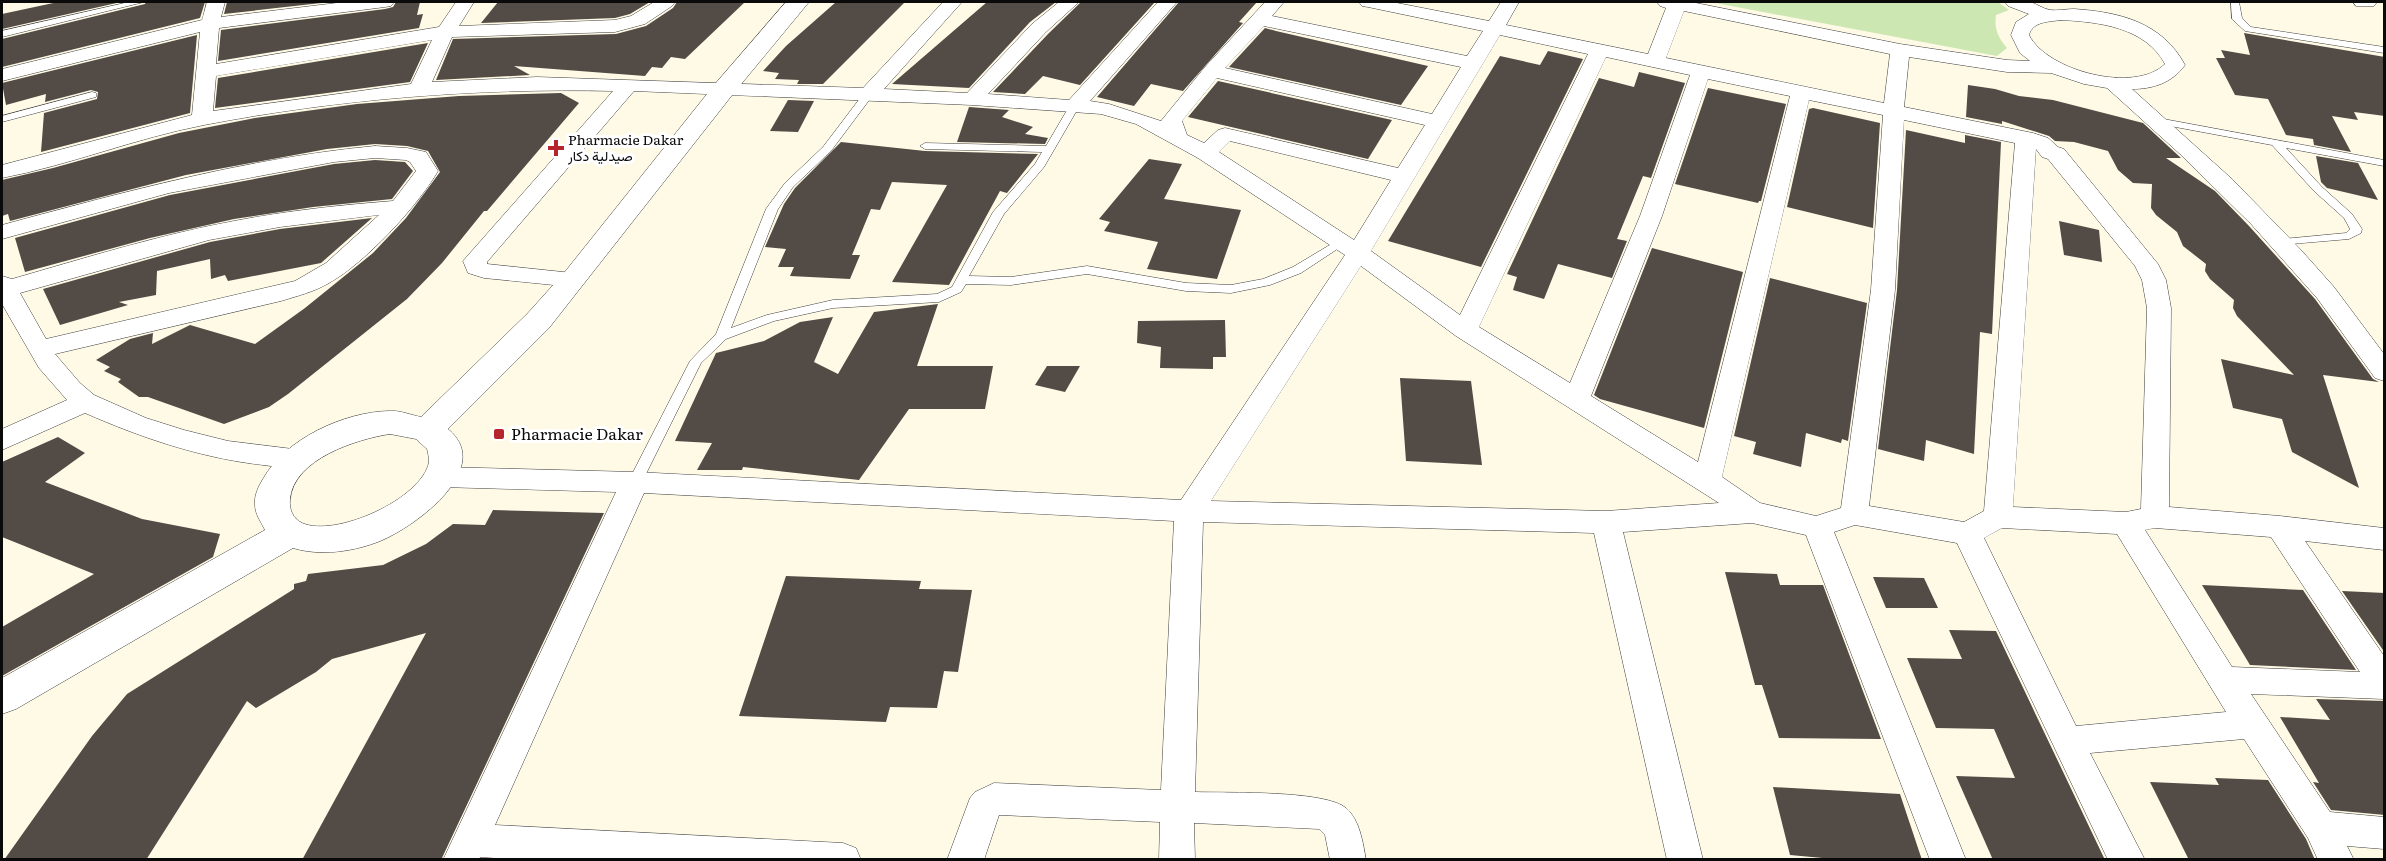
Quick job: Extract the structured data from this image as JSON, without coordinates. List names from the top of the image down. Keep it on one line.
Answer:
{"places":{"health":["Pharmacie Dakar صيدلية دكار"],"transit":["Pharmacie Dakar"]}}
